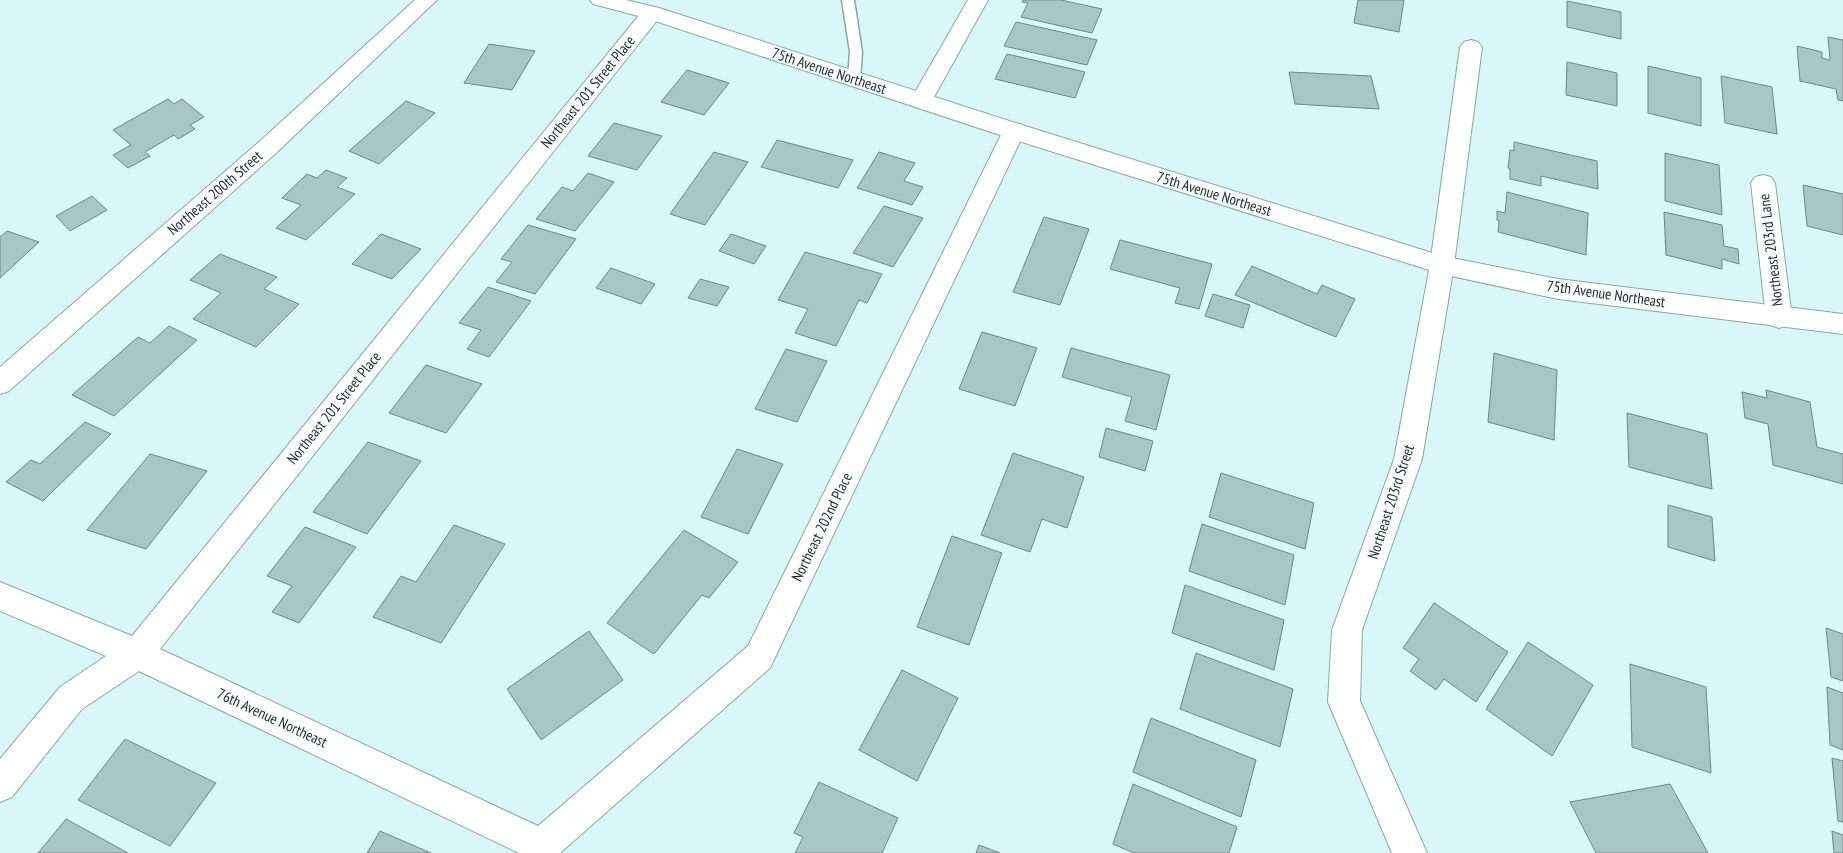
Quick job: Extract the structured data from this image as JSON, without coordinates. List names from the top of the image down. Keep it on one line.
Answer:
{"streets":{"street":["75th Avenue Northeast","Northeast 201 Street Place","Northeast 200th Street","Northeast 203rd Lane","Northeast 203rd Street","Northeast 202nd Place","76th Avenue Northeast"]},"crossings":[["75th Avenue Northeast","Northeast 201 Street Place"],["75th Avenue Northeast","Northeast 203rd Lane"],["75th Avenue Northeast","Northeast 203rd Street"],["75th Avenue Northeast","Northeast 202nd Place"],["Northeast 201 Street Place","76th Avenue Northeast"],["Northeast 202nd Place","76th Avenue Northeast"]]}
